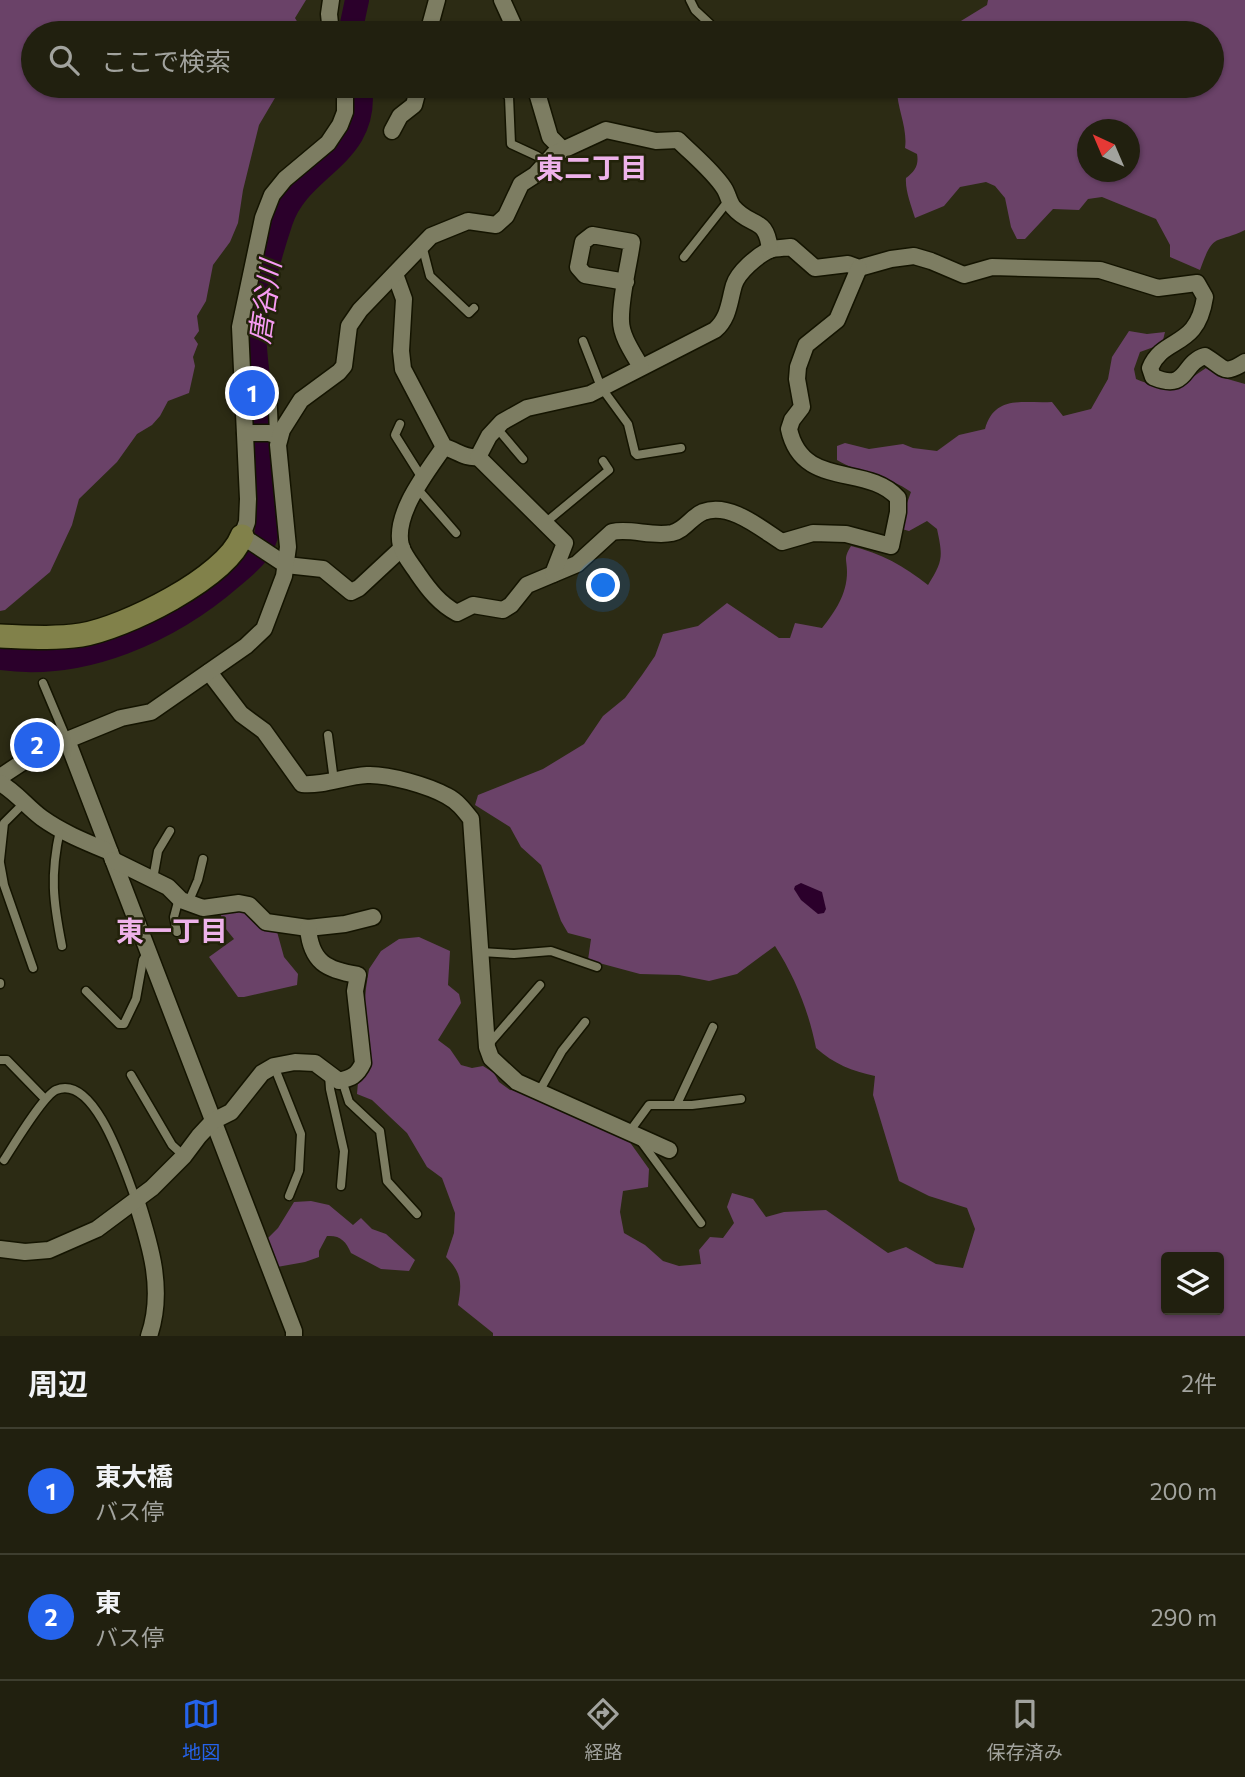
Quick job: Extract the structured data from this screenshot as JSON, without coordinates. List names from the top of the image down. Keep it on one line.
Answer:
{"districts":["東二丁目","東一丁目"],"water":["唐谷川"],"north":"top left","page":{"search":"ここで検索","pins":["1","2"],"heading":["周辺","2件"],"list":[{"mark":"1","name":"東大橋","note":"バス停","value":"200 m"},{"mark":"2","name":"東","note":"バス停","value":"290 m"}],"nav":["地図","経路","保存済み"]}}
